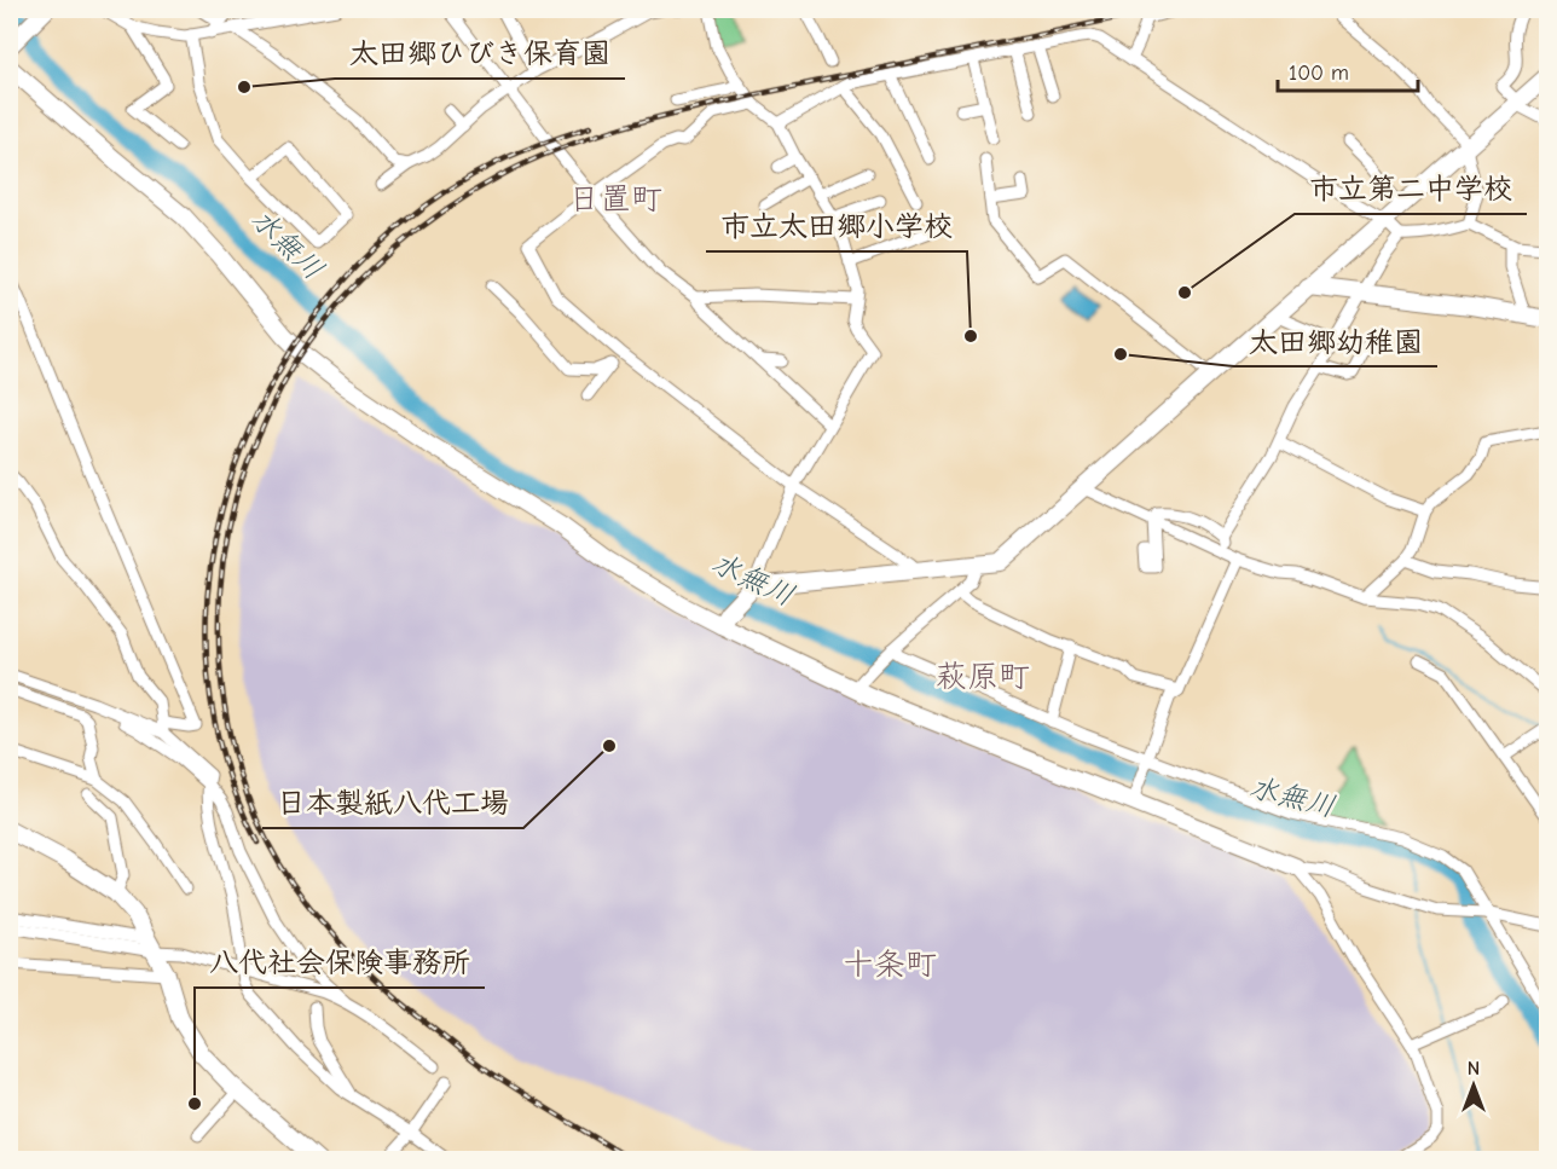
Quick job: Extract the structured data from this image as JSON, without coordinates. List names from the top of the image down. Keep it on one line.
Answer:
{"districts":["日置町","萩原町","十条町"],"water":["水無川"],"places":["太田郷ひびき保育園","市立第二中学校","市立太田郷小学校","太田郷幼稚園","日本製紙八代工場","八代社会保険事務所"],"scale_bar":"100 m","north":"top"}
